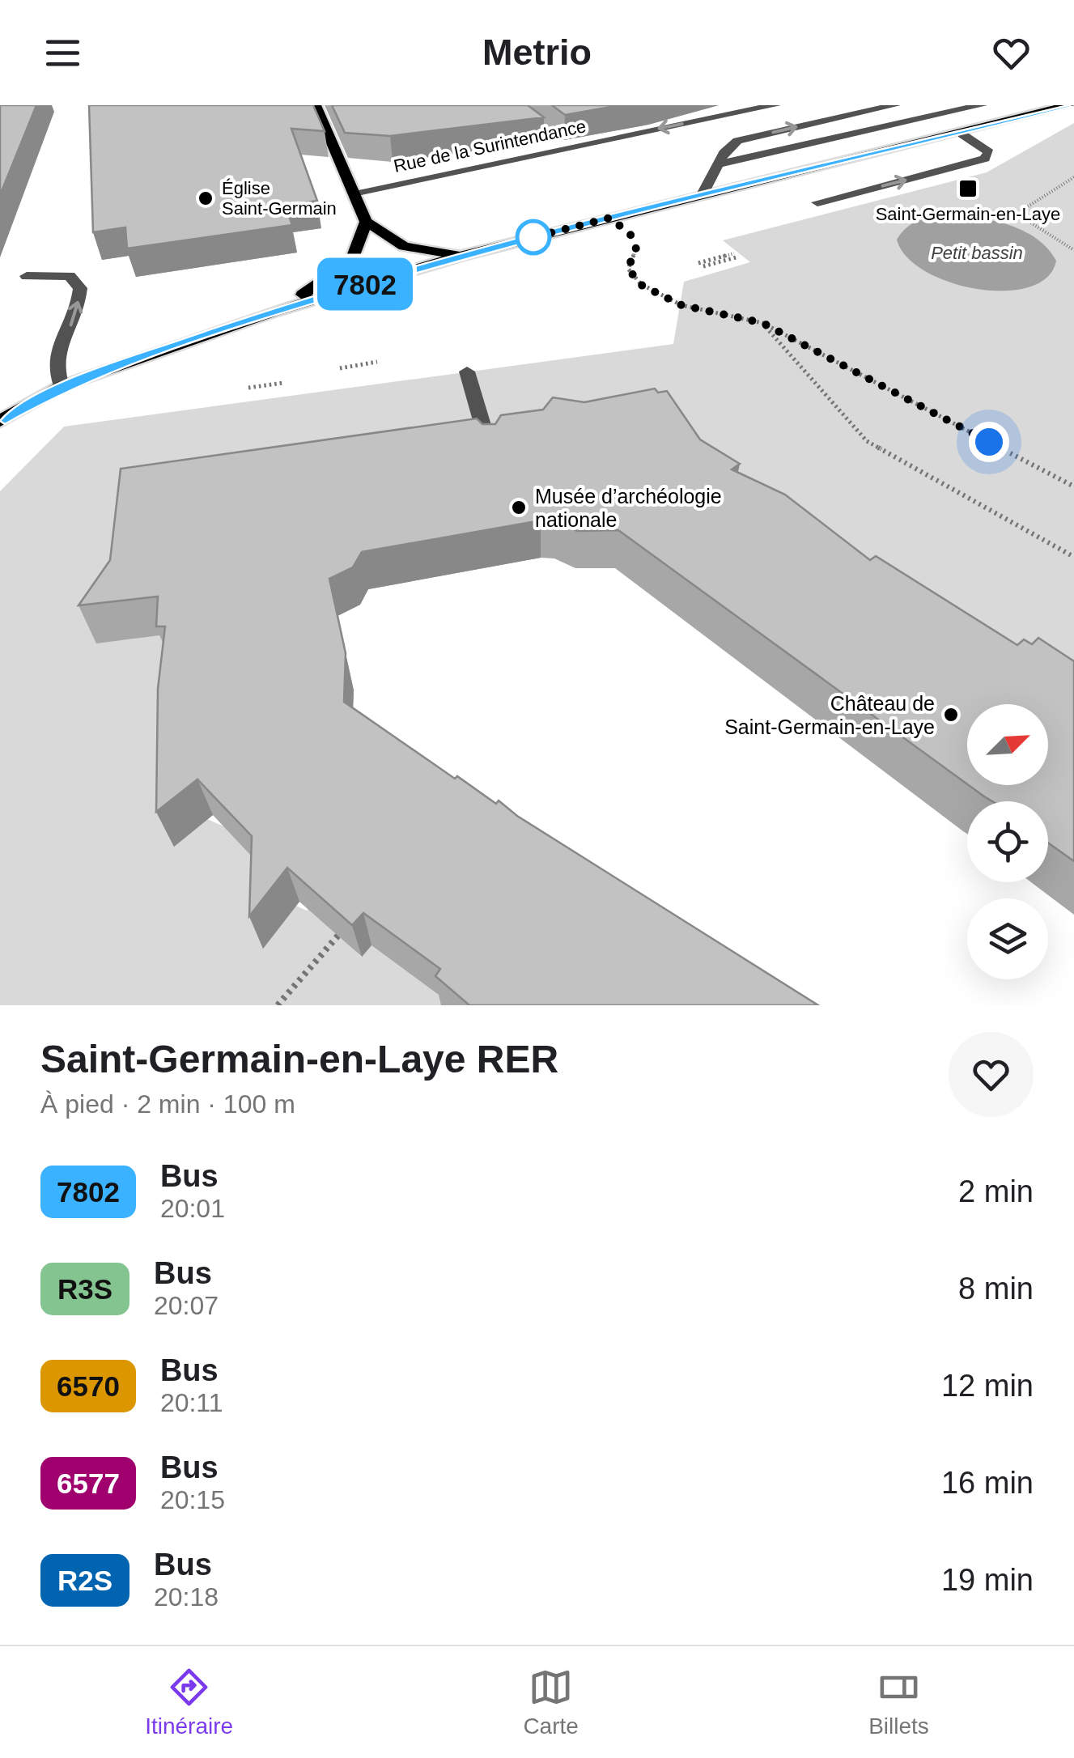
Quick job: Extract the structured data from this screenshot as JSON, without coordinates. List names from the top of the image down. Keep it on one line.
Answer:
{"streets":{"street":["Rue de la Surintendance"]},"water":["Petit bassin"],"places":{"transit":["Saint-Germain-en-Laye"],"other":["Église Saint-Germain","Musée d’archéologie nationale","Château de Saint-Germain-en-Laye"]},"lines":["bus line 7802"],"north":"top right","page":{"header":"Metrio","on_map":"7802","heading":["Saint-Germain-en-Laye RER","À pied · 2 min · 100 m"],"list":[{"mark":"7802","name":"Bus","note":"20:01","value":"2 min"},{"mark":"R3S","name":"Bus","note":"20:07","value":"8 min"},{"mark":"6570","name":"Bus","note":"20:11","value":"12 min"},{"mark":"6577","name":"Bus","note":"20:15","value":"16 min"},{"mark":"R2S","name":"Bus","note":"20:18","value":"19 min"}],"tabs":["Itinéraire","Carte","Billets"]}}
